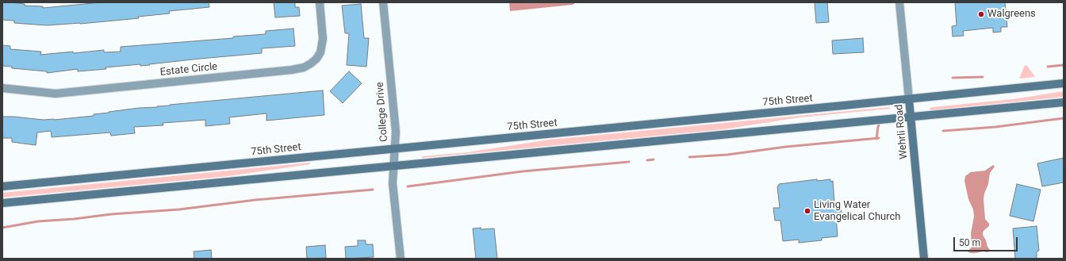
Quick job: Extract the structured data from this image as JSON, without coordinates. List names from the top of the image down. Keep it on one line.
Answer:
{"streets":{"main road":["75th Street","Wehrli Road"],"street":["Estate Circle","College Drive"]},"crossings":[["75th Street","College Drive"],["75th Street","Wehrli Road"]],"places":["Walgreens","Living Water Evangelical Church"],"scale_bar":"50 m"}
